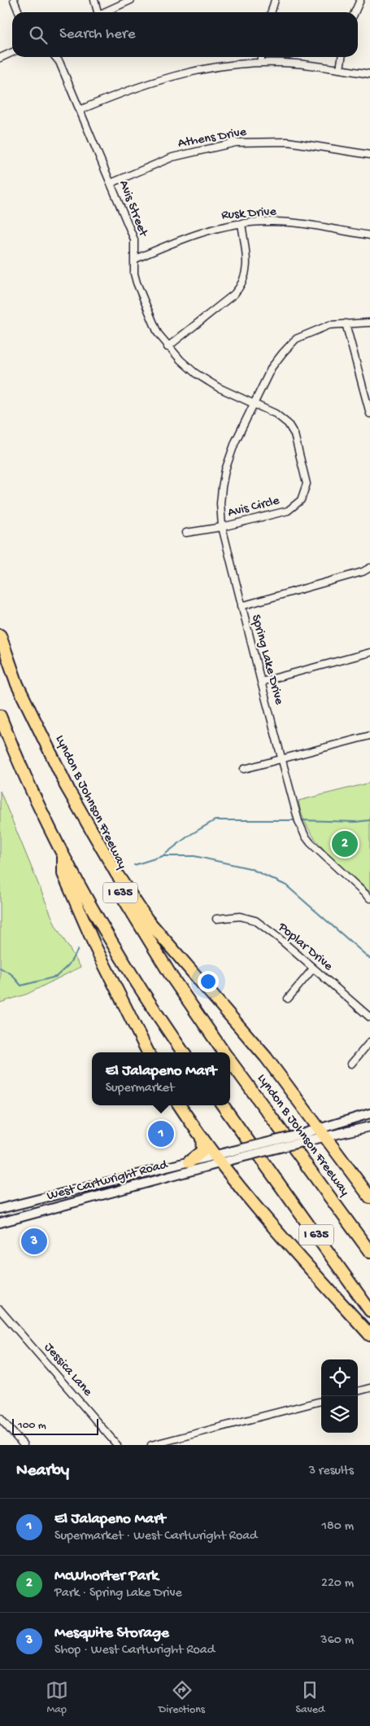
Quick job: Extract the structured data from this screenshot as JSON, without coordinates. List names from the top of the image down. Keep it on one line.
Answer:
{"streets":{"highway":["Lyndon B Johnson Freeway","I 635"],"main road":["West Cartwright Road"],"street":["Athens Drive","Avis Street","Rusk Drive","Avis Circle","Spring Lake Drive","Poplar Drive","Jessica Lane"]},"crossings":[["Athens Drive","Avis Street"],["Avis Street","Rusk Drive"],["Avis Street","Avis Circle"],["Avis Street","Spring Lake Drive"],["Avis Circle","Spring Lake Drive"]],"scale_bar":"100 m","page":{"search":"Search here","pins":["2","1","3"],"popup":["El Jalapeno Mart","Supermarket"],"scale":"100 m","heading":["Nearby","3 results"],"list":[{"mark":"1","name":"El Jalapeno Mart","note":"Supermarket · West Cartwright Road","value":"180 m"},{"mark":"2","name":"McWhorter Park","note":"Park · Spring Lake Drive","value":"220 m"},{"mark":"3","name":"Mesquite Storage","note":"Shop · West Cartwright Road","value":"360 m"}],"nav":["Map","Directions","Saved"]}}
